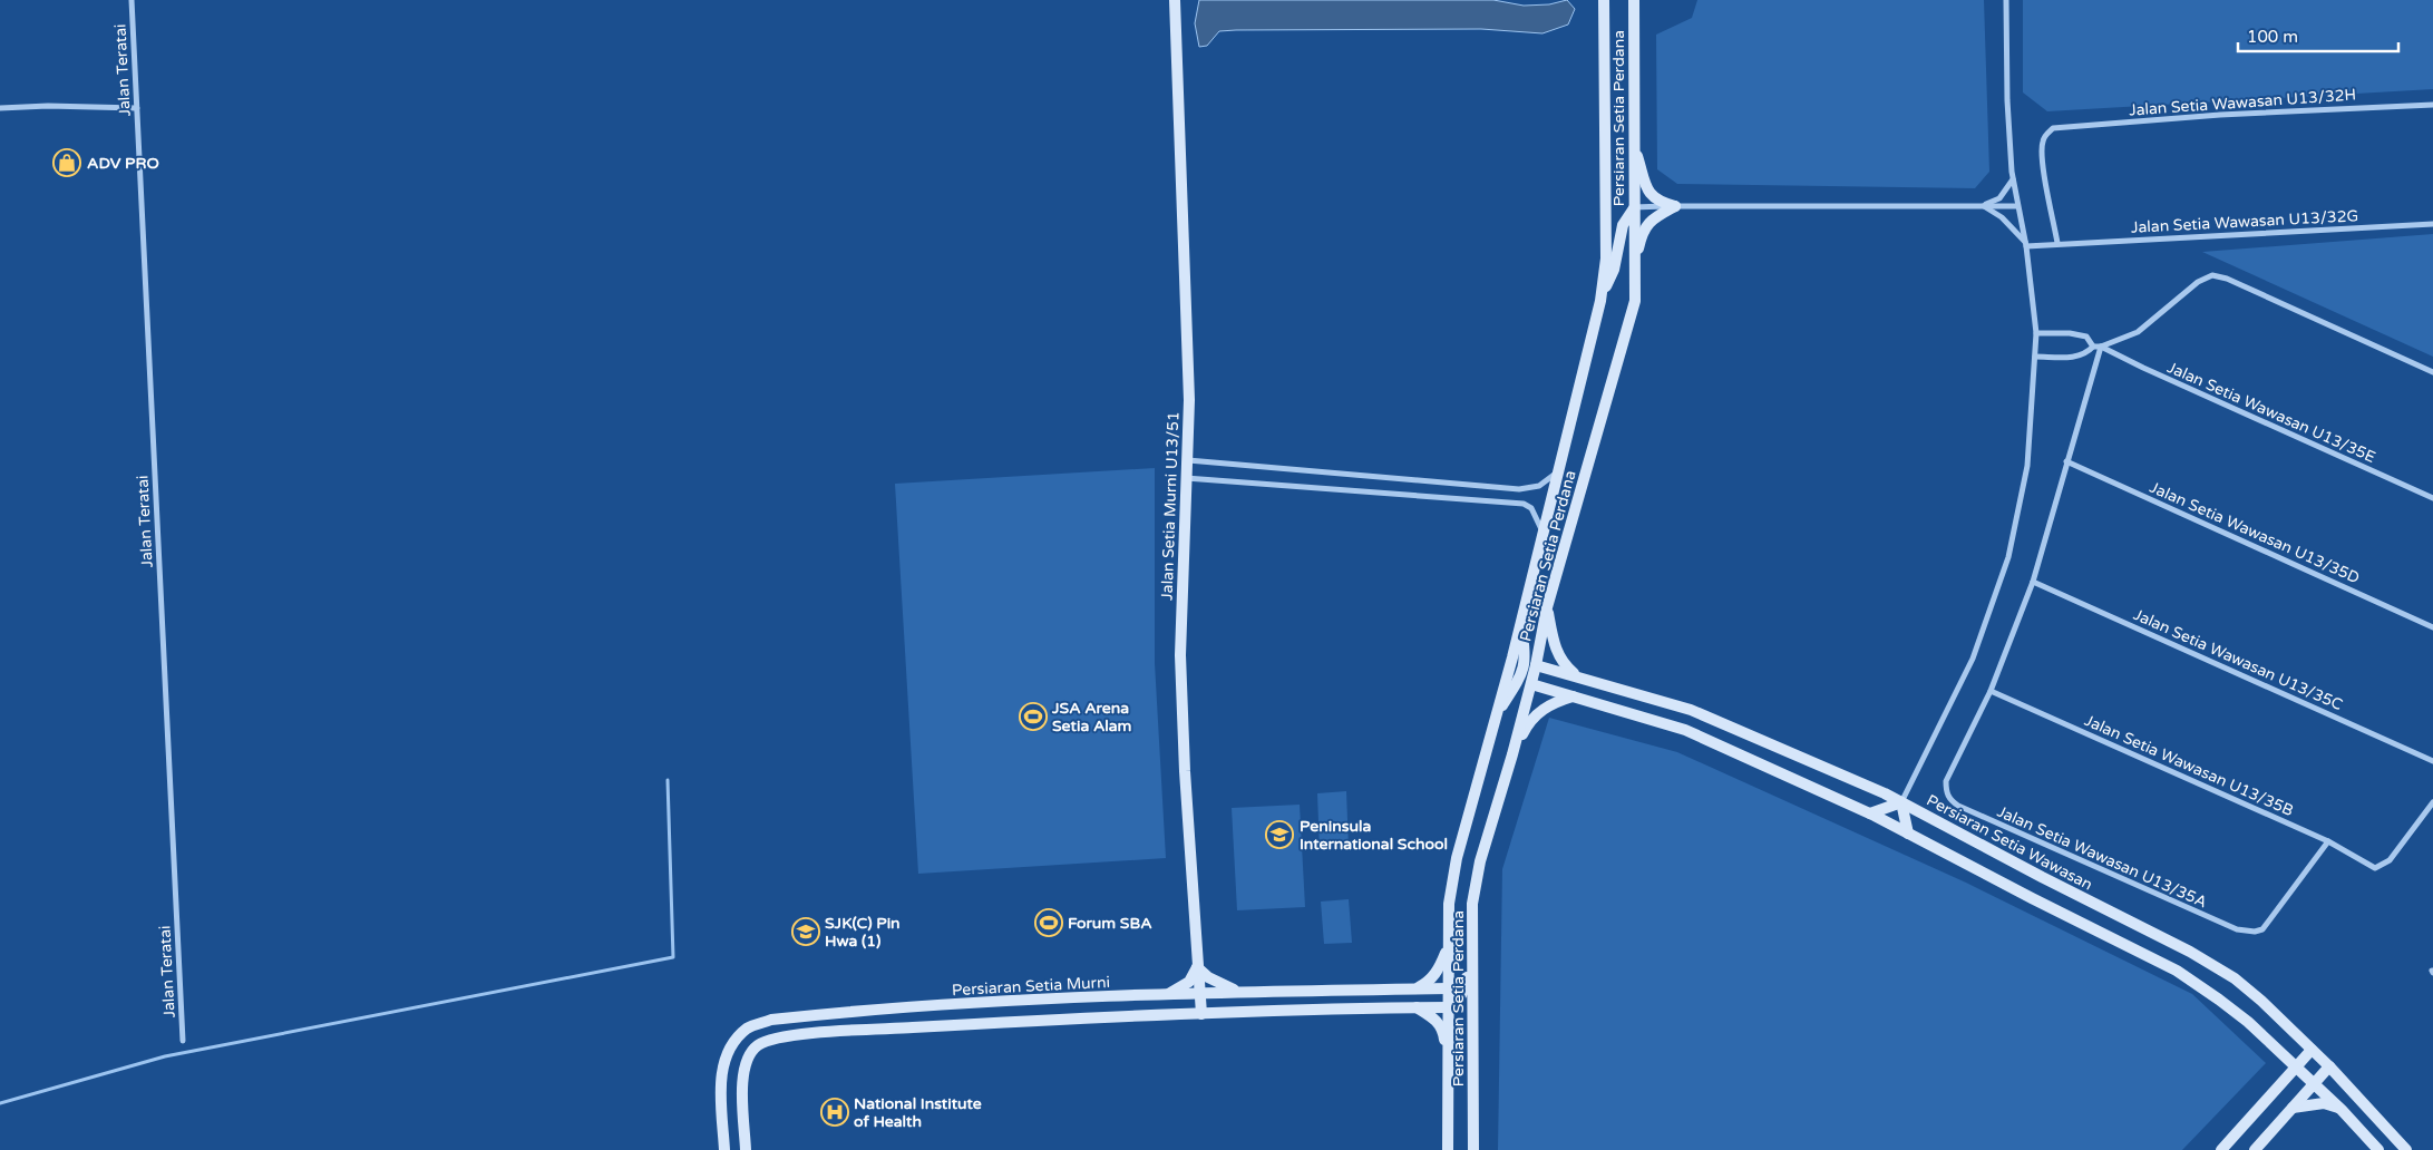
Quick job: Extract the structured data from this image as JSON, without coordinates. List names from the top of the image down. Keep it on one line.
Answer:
{"streets":{"street":["Jalan Teratai","Jalan Setia Wawasan U13/32H","Persiaran Setia Perdana","Jalan Setia Wawasan U13/32G","Jalan Setia Wawasan U13/35E","Jalan Setia Murni U13/51","Jalan Setia Wawasan U13/35D","Jalan Setia Wawasan U13/35C","Jalan Setia Wawasan U13/35B","Persiaran Setia Wawasan","Jalan Setia Wawasan U13/35A","Persiaran Setia Murni"]},"crossings":[["Jalan Setia Wawasan U13/32H","Jalan Setia Wawasan U13/32G"],["Persiaran Setia Perdana","Persiaran Setia Wawasan"],["Persiaran Setia Perdana","Persiaran Setia Murni"],["Jalan Setia Murni U13/51","Persiaran Setia Murni"],["Jalan Setia Wawasan U13/35B","Jalan Setia Wawasan U13/35A"]],"places":{"shop":["ADV PRO"],"sports":["JSA Arena Setia Alam","Forum SBA"],"school or university":["Peninsula International School","SJK(C) Pin Hwa (1)"],"hospital":["National Institute of Health"]},"scale_bar":"100 m"}
